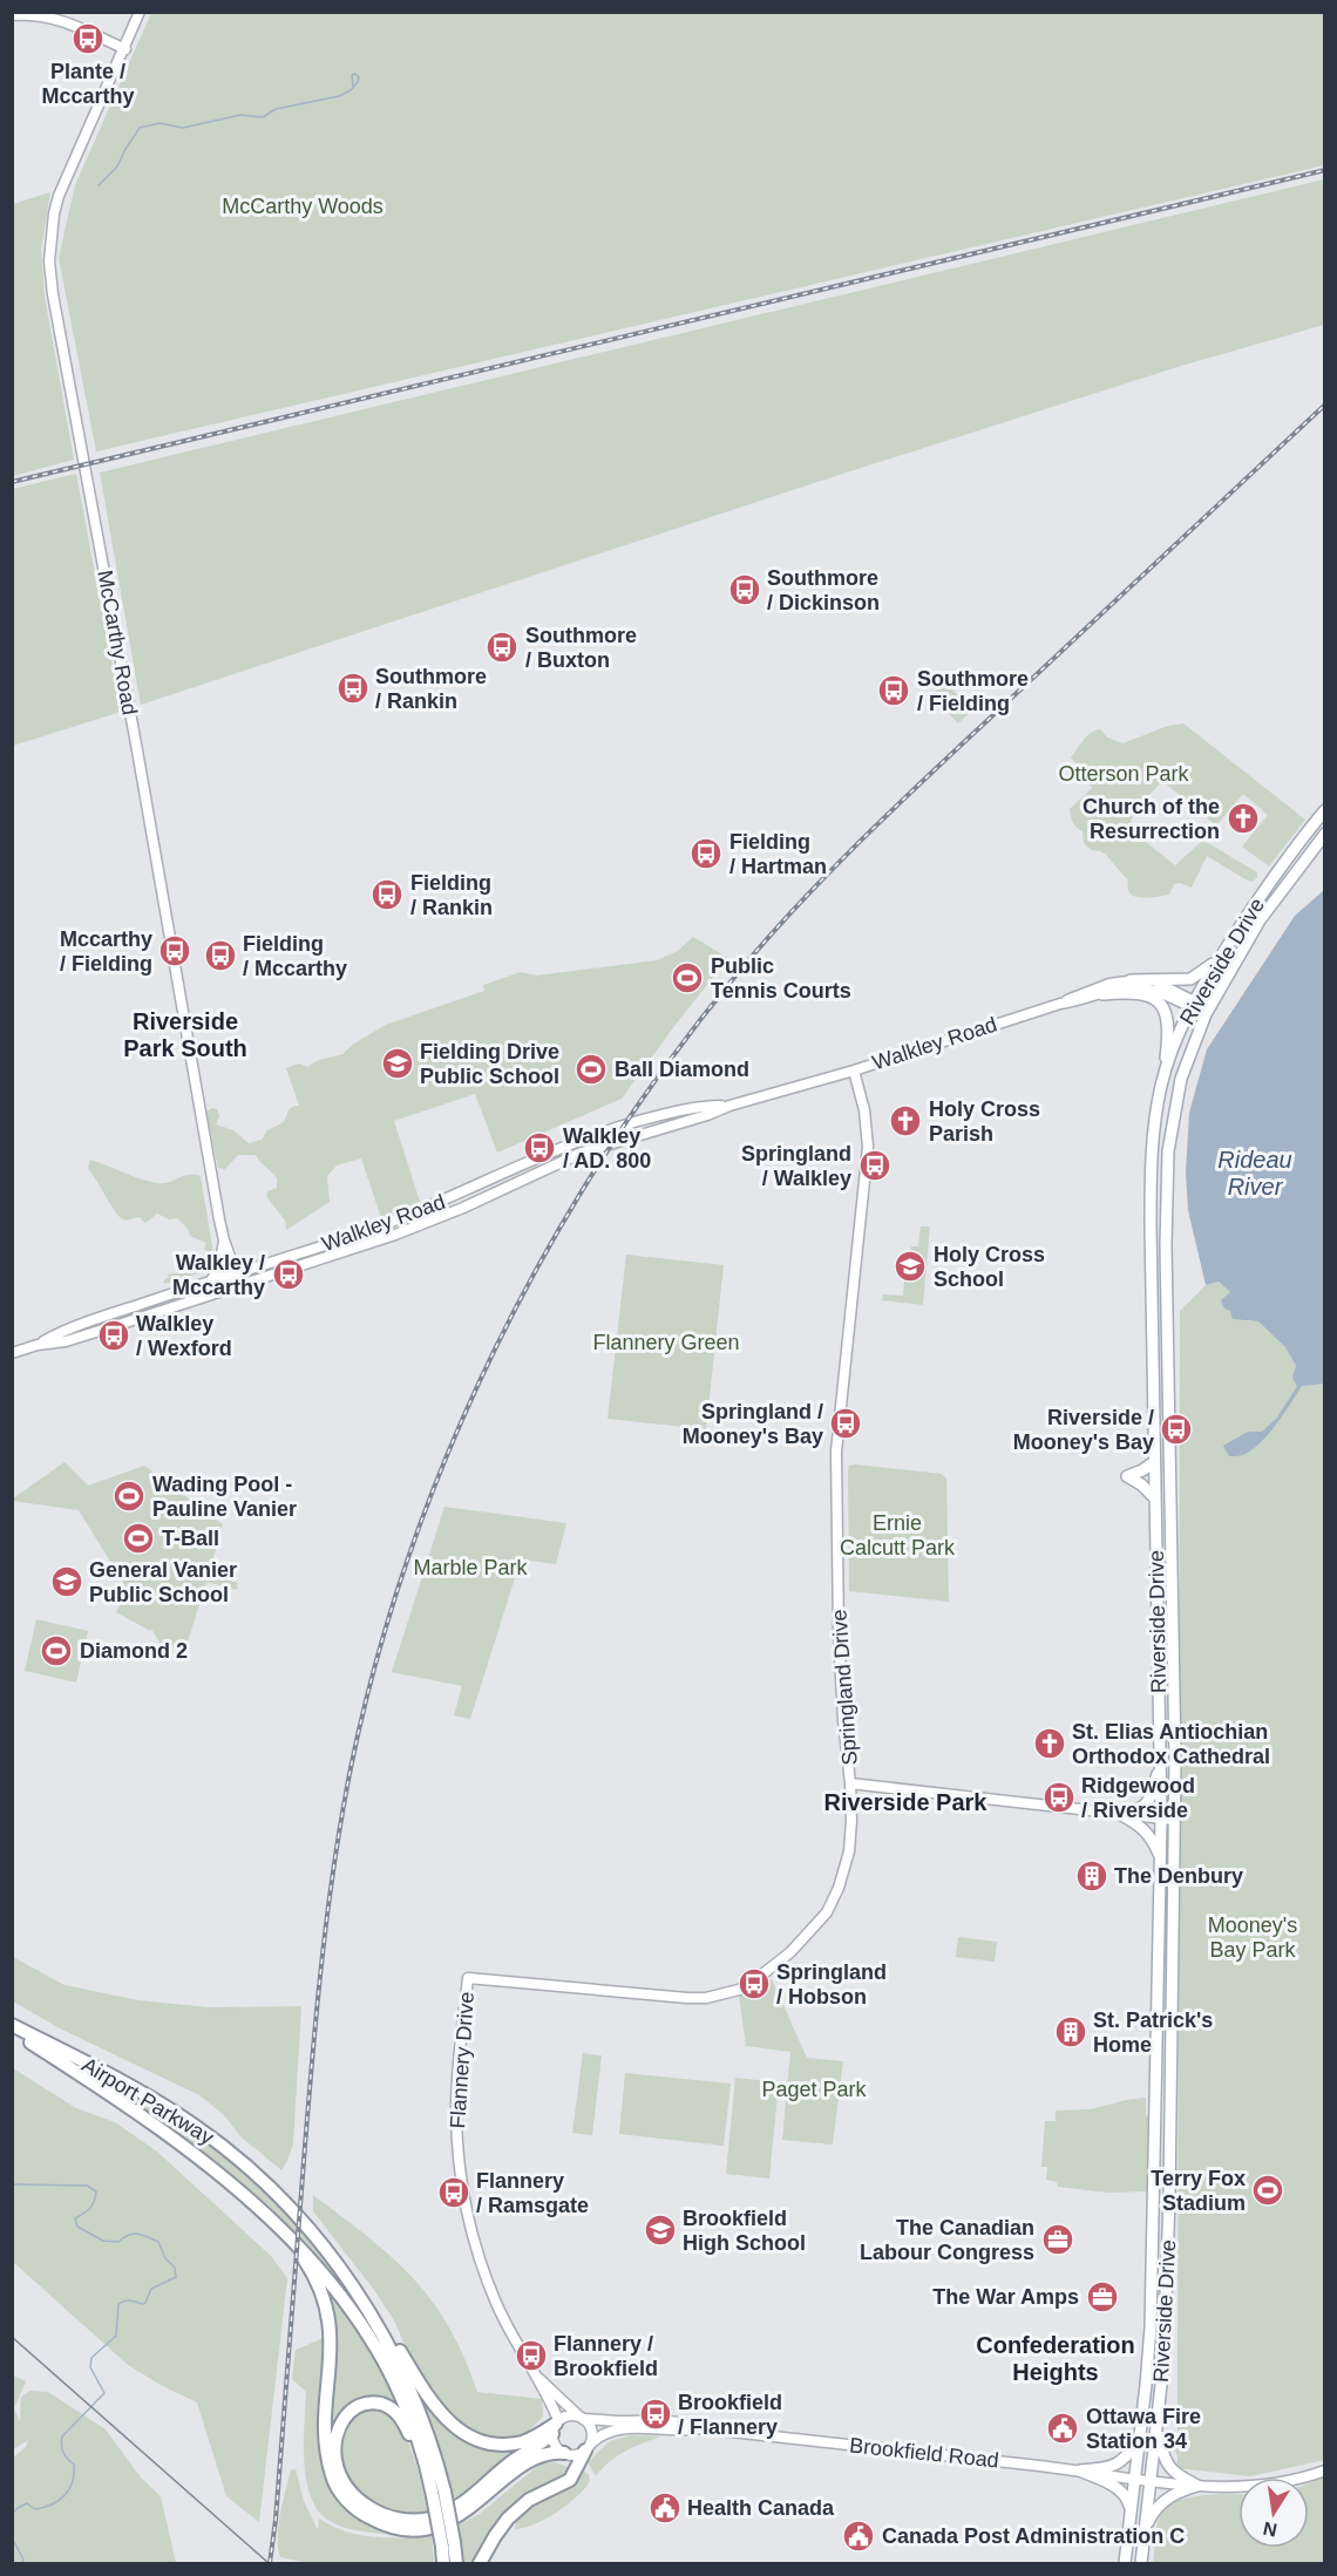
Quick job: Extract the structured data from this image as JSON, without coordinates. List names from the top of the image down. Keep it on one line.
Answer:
{"streets":{"highway":["Airport Parkway"],"main road":["Riverside Drive"],"street":["McCarthy Road","Walkley Road","Springland Drive","Flannery Drive","Brookfield Road"]},"crossings":[["McCarthy Road","Walkley Road"],["Riverside Drive","Walkley Road"],["Riverside Drive","Brookfield Road"],["Walkley Road","Springland Drive"],["Springland Drive","Flannery Drive"],["Flannery Drive","Brookfield Road"]],"districts":["Riverside Park South","Riverside Park","Confederation Heights"],"water":["Rideau River"],"parks":["McCarthy Woods","Otterson Park","Flannery Green","Ernie Calcutt Park","Marble Park","Mooney's Bay Park","Paget Park"],"places":{"bus stop":["Plante / Mccarthy","Southmore / Dickinson","Southmore / Buxton","Southmore / Rankin","Southmore / Fielding","Fielding / Hartman","Fielding / Rankin","Mccarthy / Fielding","Fielding / Mccarthy","Walkley / AD. 800","Springland / Walkley","Walkley / Mccarthy","Walkley / Wexford","Springland / Mooney's Bay","Riverside / Mooney's Bay","Ridgewood / Riverside","Springland / Hobson","Flannery / Ramsgate","Flannery / Brookfield","Brookfield / Flannery"],"church":["Church of the Resurrection","Holy Cross Parish","St. Elias Antiochian Orthodox Cathedral"],"sports":["Public Tennis Courts","Ball Diamond","Wading Pool - Pauline Vanier","T-Ball","Diamond 2","Terry Fox Stadium"],"school or university":["Fielding Drive Public School","Holy Cross School","General Vanier Public School","Brookfield High School"],"building":["The Denbury","St. Patrick's Home"],"office":["The Canadian Labour Congress","The War Amps"],"public building":["Ottawa Fire Station 34","Health Canada","Canada Post Administration C"]},"north":"bottom"}
